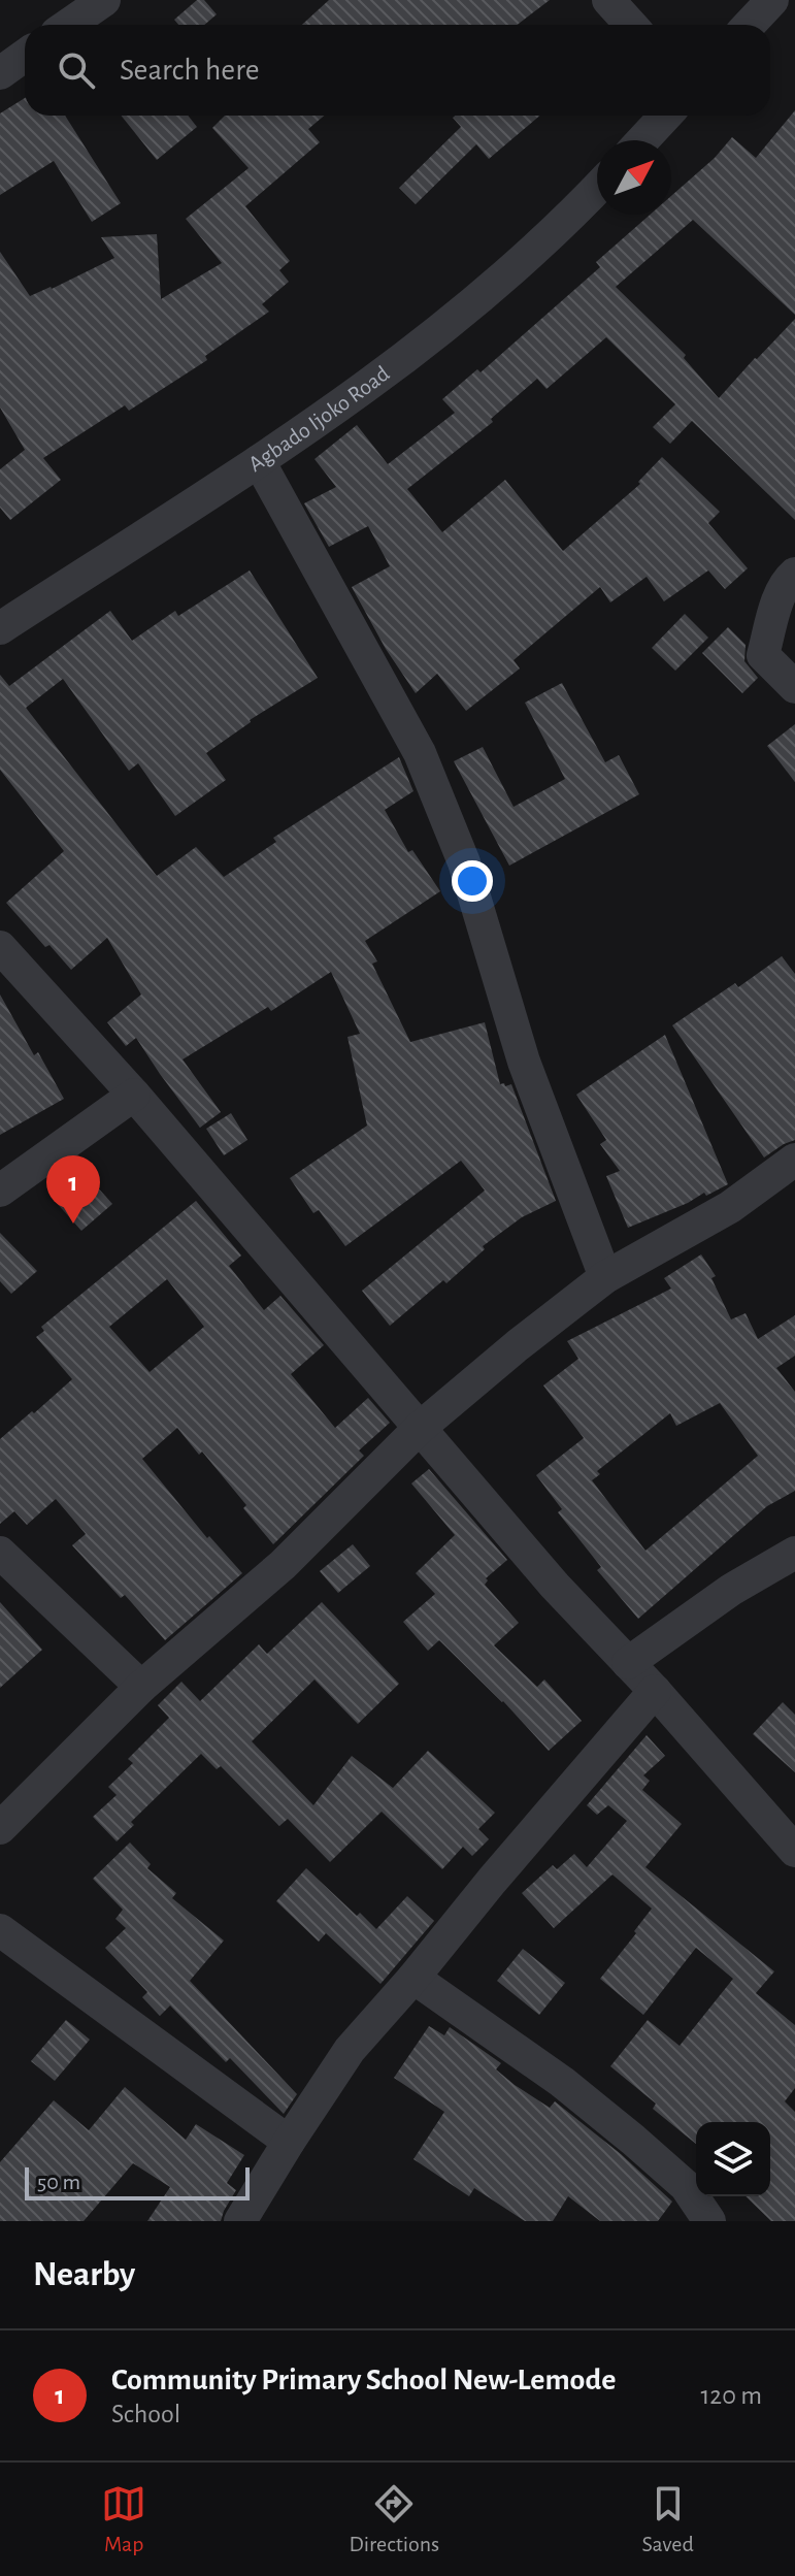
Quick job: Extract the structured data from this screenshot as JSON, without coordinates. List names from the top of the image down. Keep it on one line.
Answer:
{"streets":{"street":["Agbado Ijoko Road"]},"scale_bar":"50 m","north":"top right","page":{"search":"Search here","pins":"1","scale":"50 m","heading":"Nearby","list":[{"mark":"1","name":"Community Primary School New-Lemode","note":"School","value":"120 m"}],"nav":["Map","Directions","Saved"]}}
